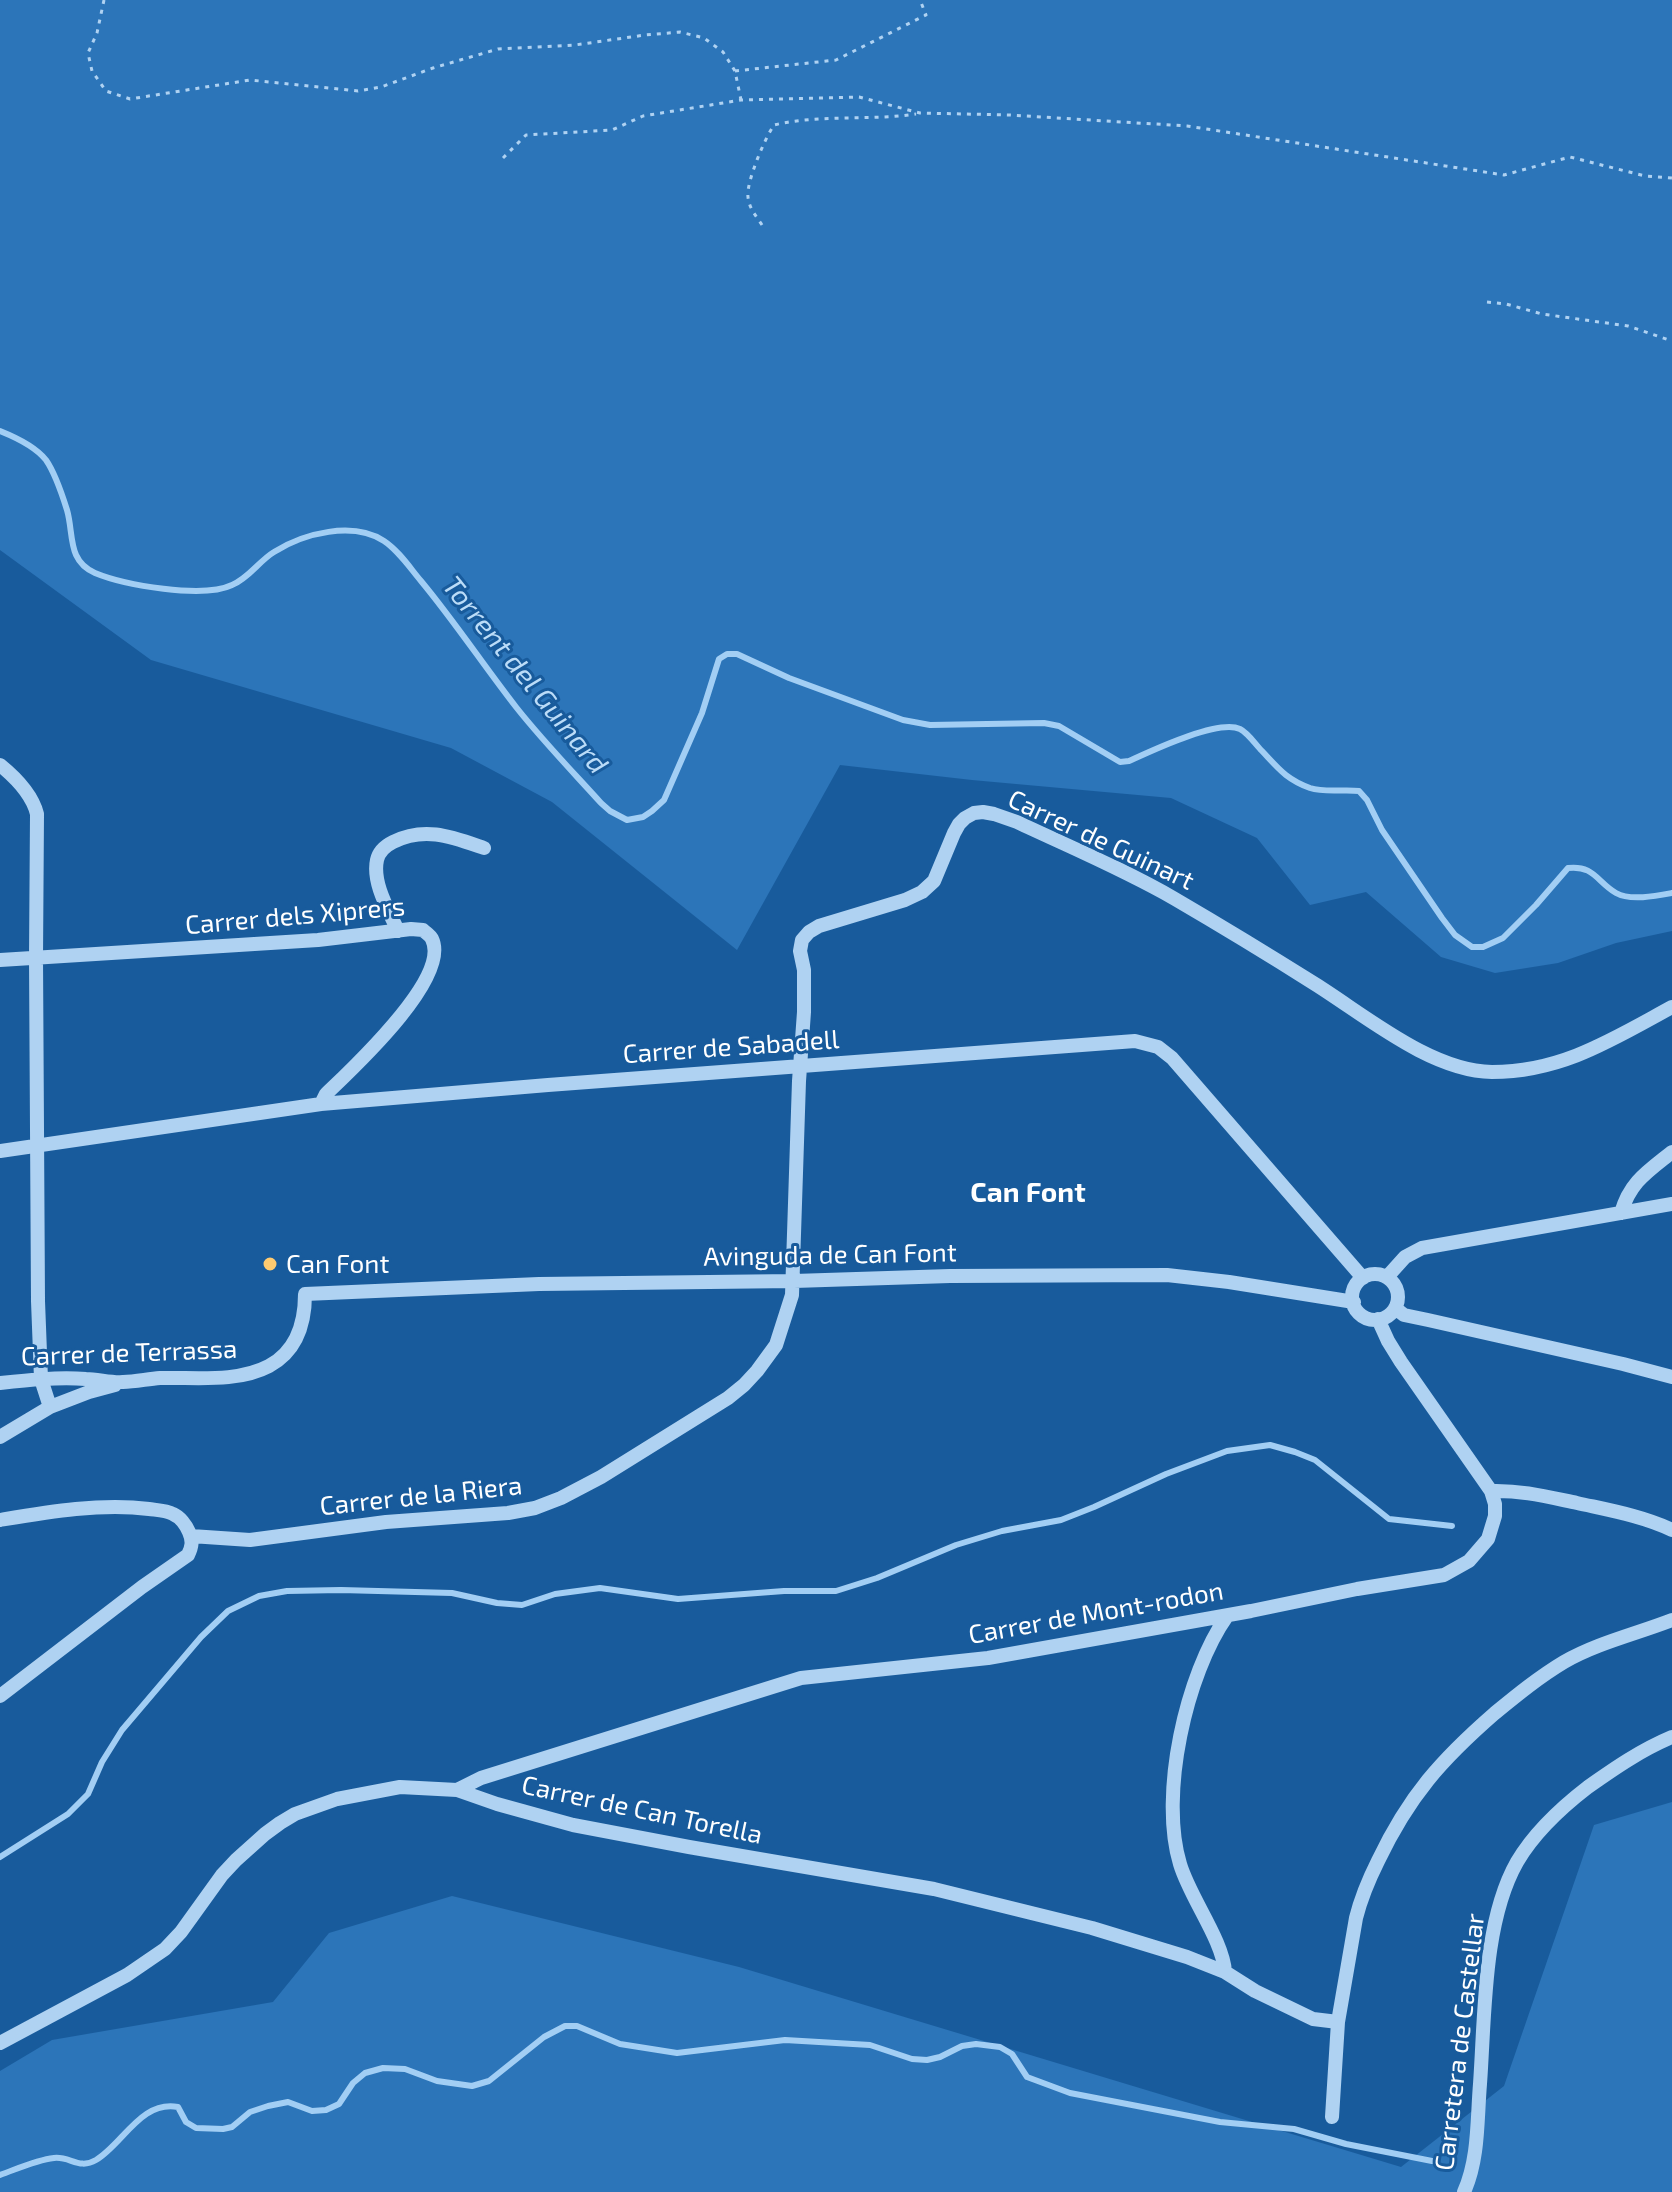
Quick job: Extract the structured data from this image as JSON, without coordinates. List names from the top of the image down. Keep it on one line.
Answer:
{"streets":{"street":["Carrer de Guinart","Carrer dels Xiprers","Carrer de Sabadell","Avinguda de Can Font","Carrer de Terrassa","Carrer de la Riera","Carrer de Mont-rodon","Carrer de Can Torella","Carretera de Castellar"]},"crossings":[["Carrer de Guinart","Carrer de Sabadell"],["Carrer de Guinart","Avinguda de Can Font"],["Carrer de Guinart","Carrer de la Riera"],["Carrer dels Xiprers","Carrer de Sabadell"],["Carrer de Sabadell","Avinguda de Can Font"],["Avinguda de Can Font","Carrer de Terrassa"],["Avinguda de Can Font","Carrer de la Riera"],["Carrer de Mont-rodon","Carrer de Can Torella"]],"districts":["Can Font"],"water":["Torrent del Guinard"],"places":["Can Font"]}
